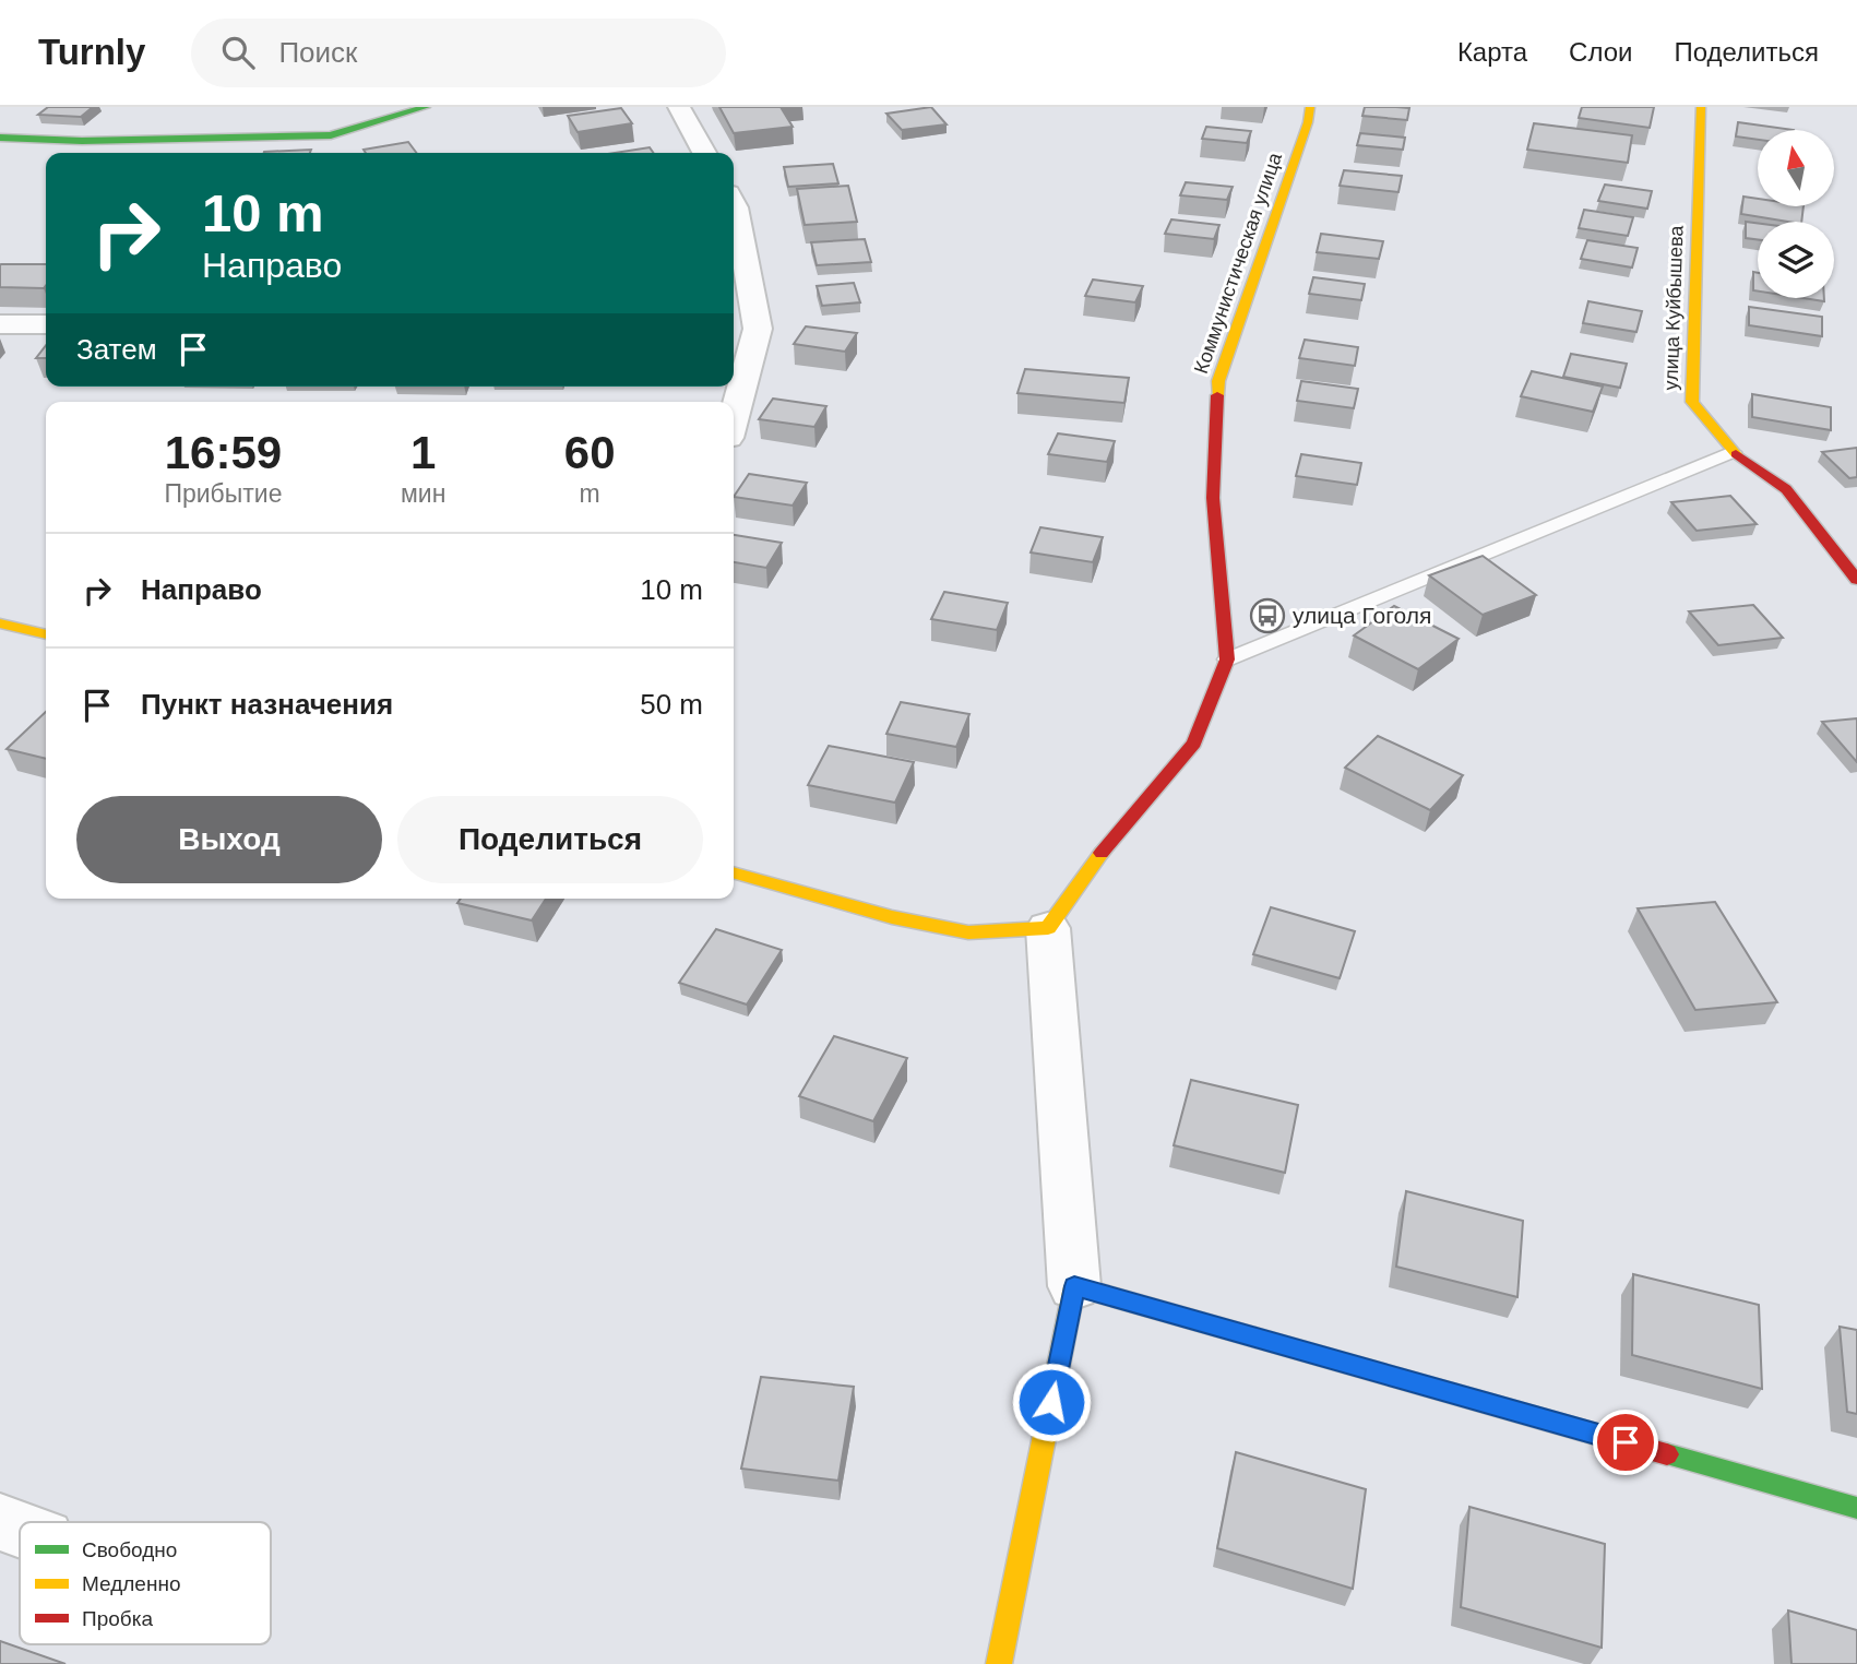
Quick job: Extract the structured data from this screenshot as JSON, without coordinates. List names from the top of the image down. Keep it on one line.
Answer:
{"streets":{"street":["Коммунистическая улица","улица Куйбышева"]},"places":{"bus stop":["улица Гоголя"]},"legend":["Свободно","Медленно","Пробка"],"north":"top","page":{"header":"Turnly","search":"Поиск","nav":["Карта","Слои","Поделиться"],"turn":["10 m","Направо"],"then":"Затем","eta":["16:59","Прибытие","1","мин","60","m"],"list":[{"name":"Направо","value":"10 m"},{"name":"Пункт назначения","value":"50 m"}],"buttons":["Выход","Поделиться"]}}
